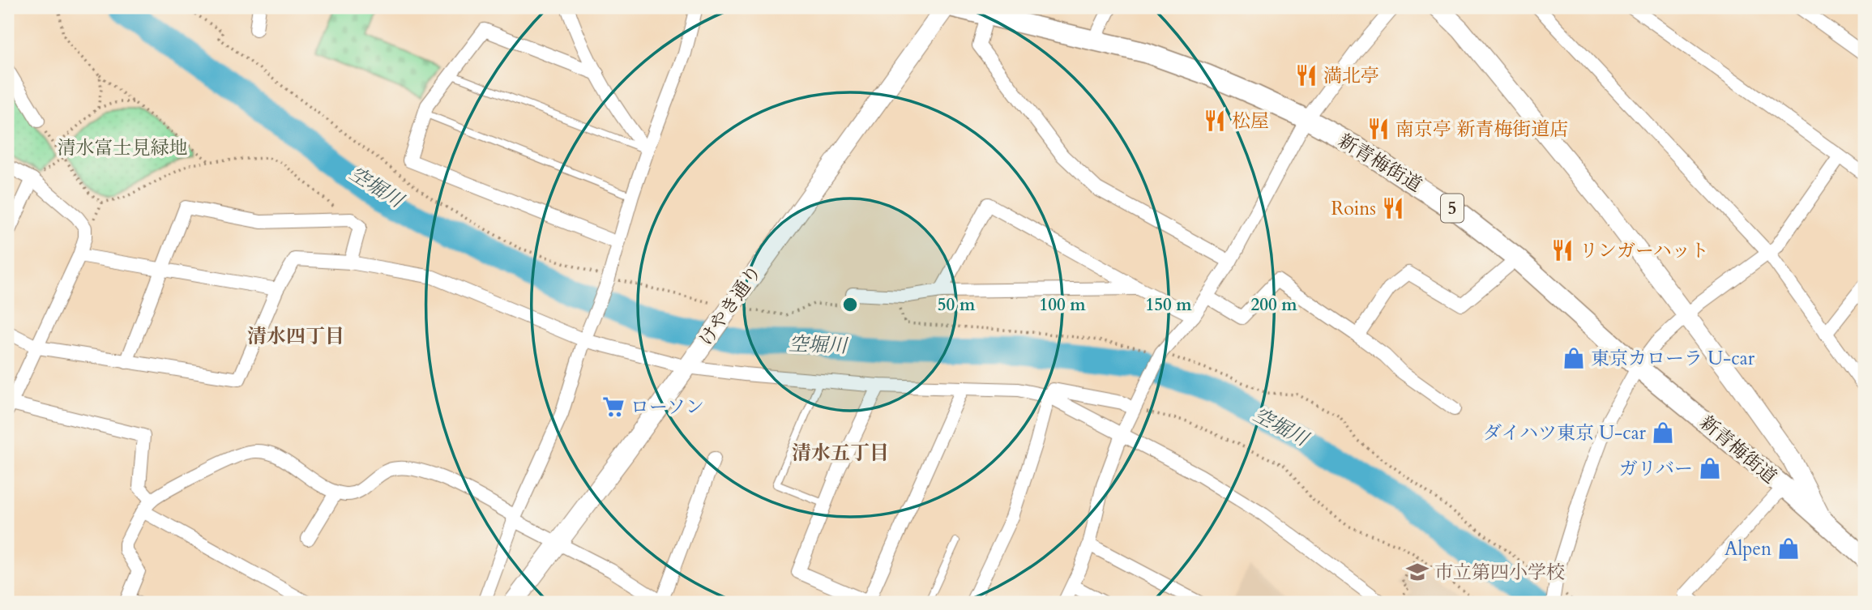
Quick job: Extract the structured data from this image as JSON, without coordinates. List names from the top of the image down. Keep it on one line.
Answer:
{"streets":{"main road":["新青梅街道","5"],"street":["けやき通り"]},"districts":["清水四丁目","清水五丁目"],"water":["空堀川"],"parks":["清水富士見緑地"],"places":{"restaurant":["満北亭","松屋","南京亭 新青梅街道店","Roins","リンガーハット"],"shop":["東京カローラ U-car","ダイハツ東京 U-car","ガリバー","Alpen"],"supermarket":["ローソン"],"school or university":["市立第四小学校"]},"rings":["50 m","100 m","150 m","200 m"]}
